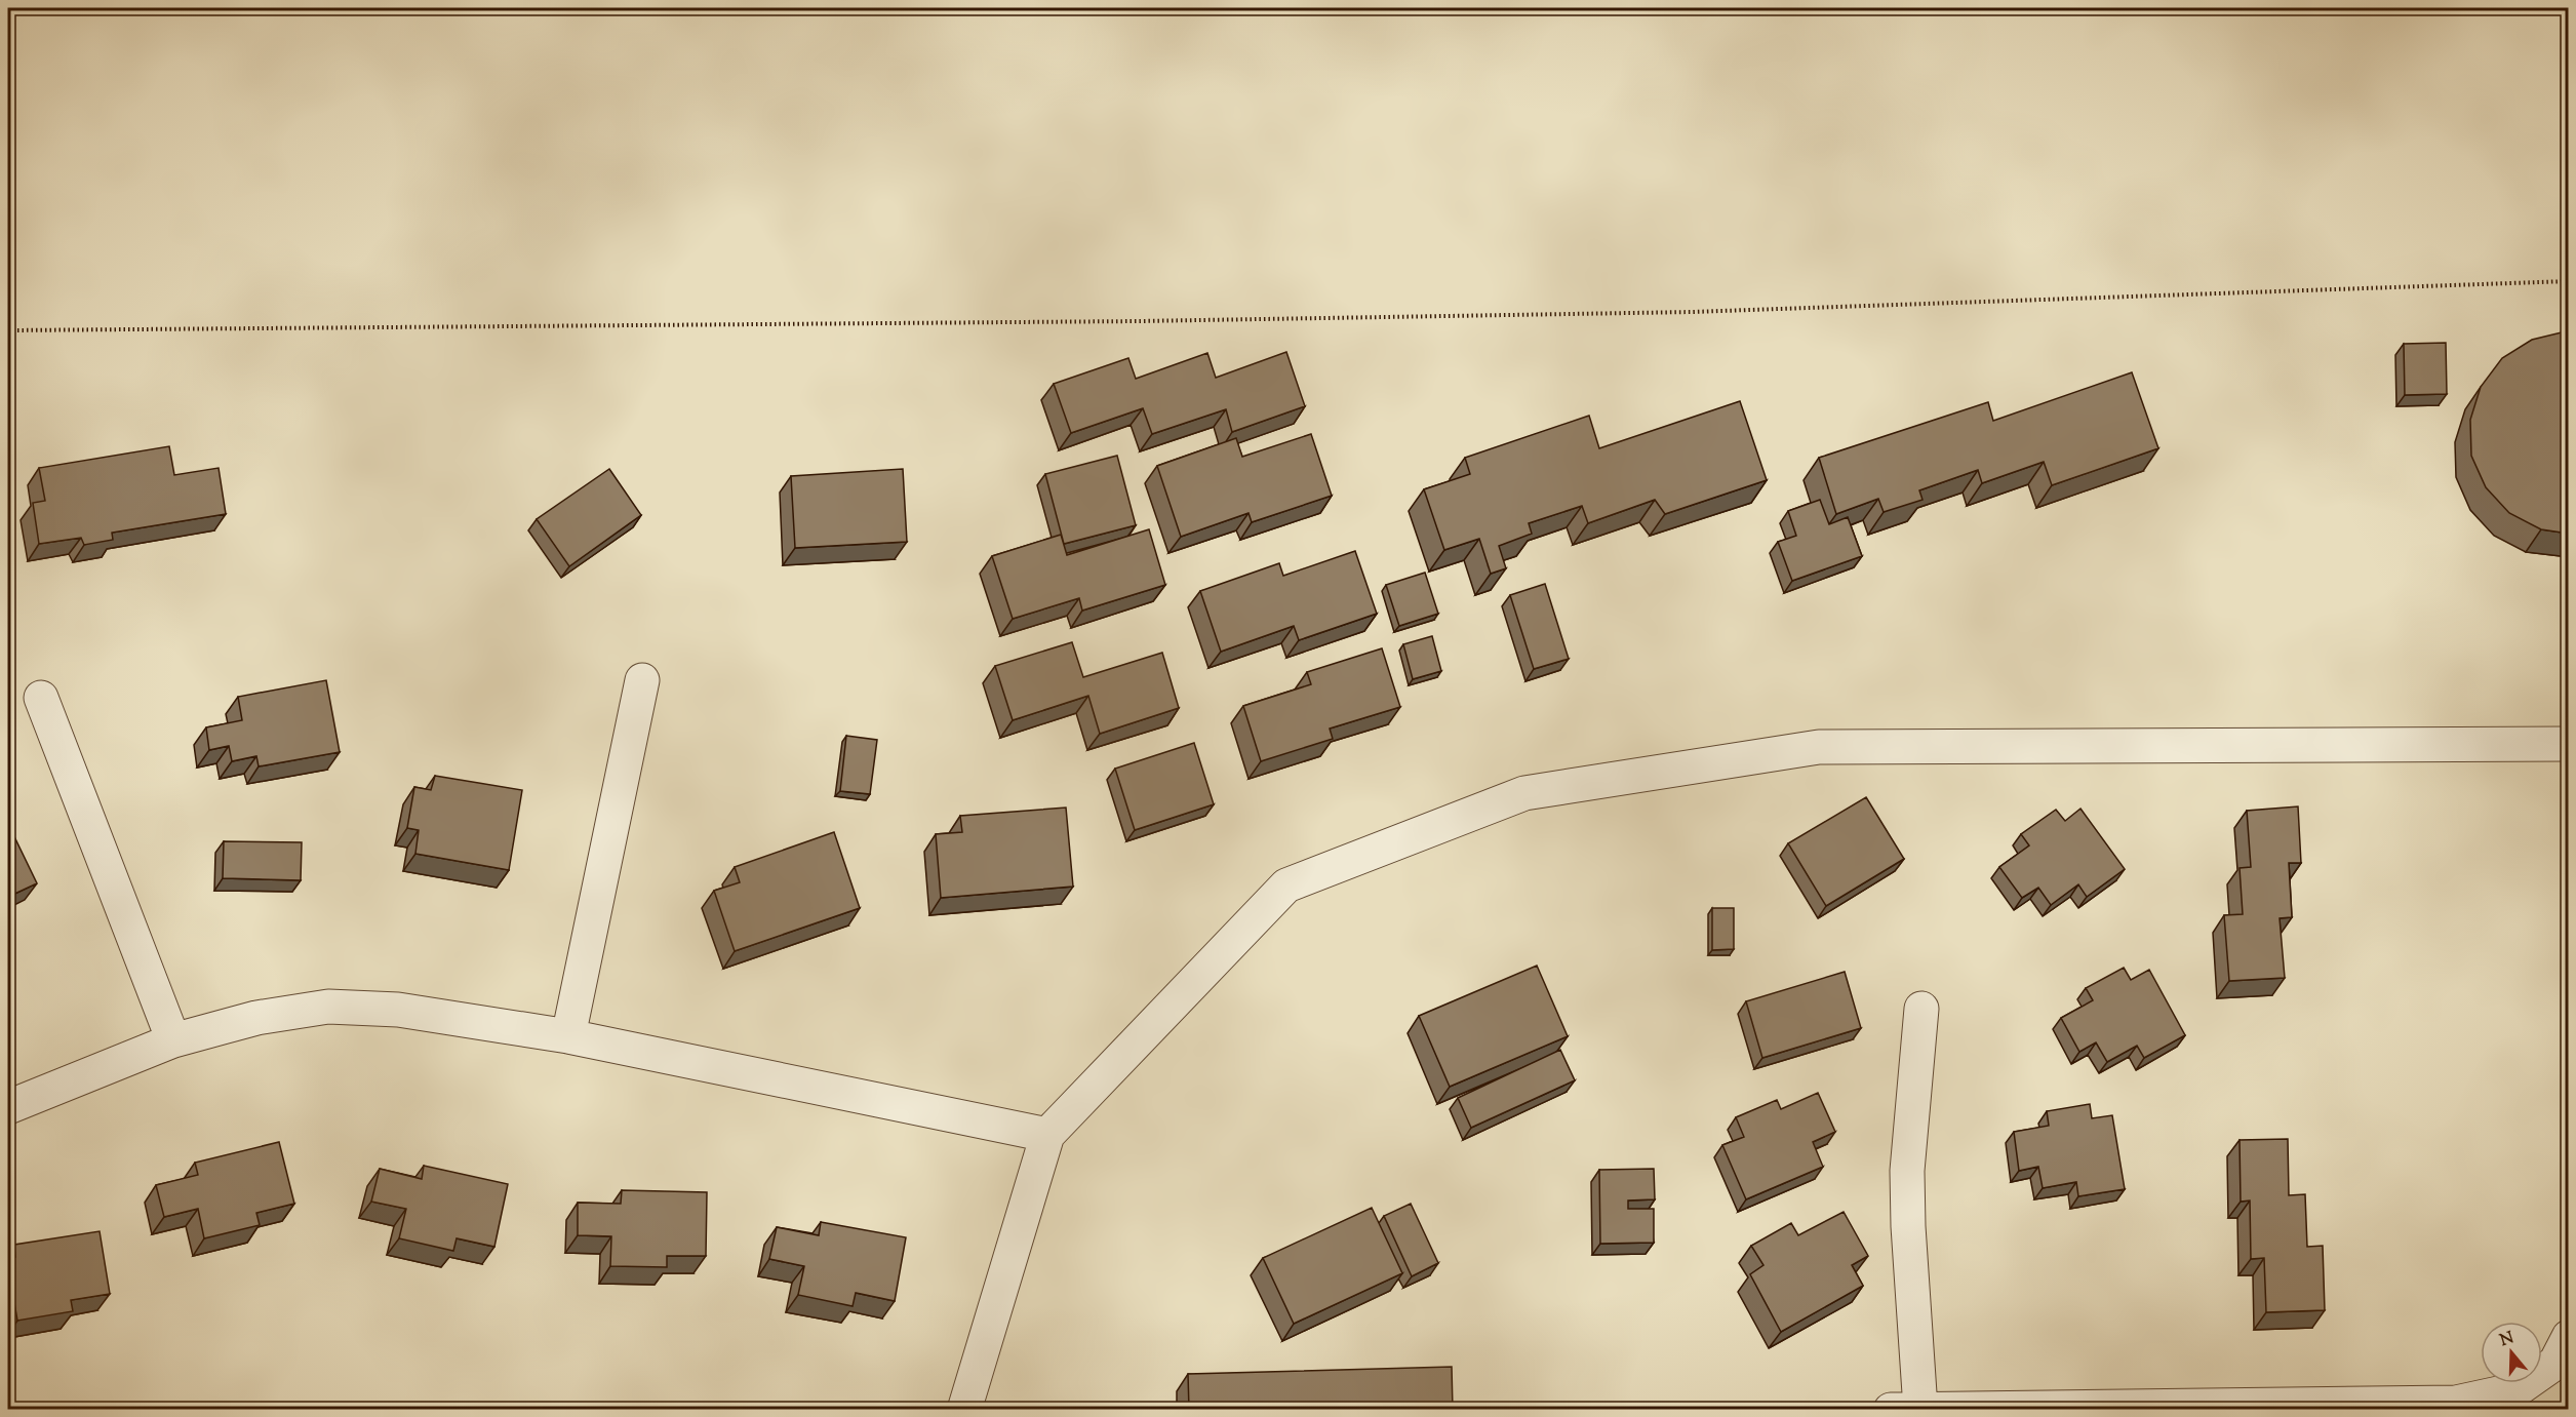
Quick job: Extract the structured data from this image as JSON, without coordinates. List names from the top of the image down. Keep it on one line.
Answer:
{"north":"top"}
